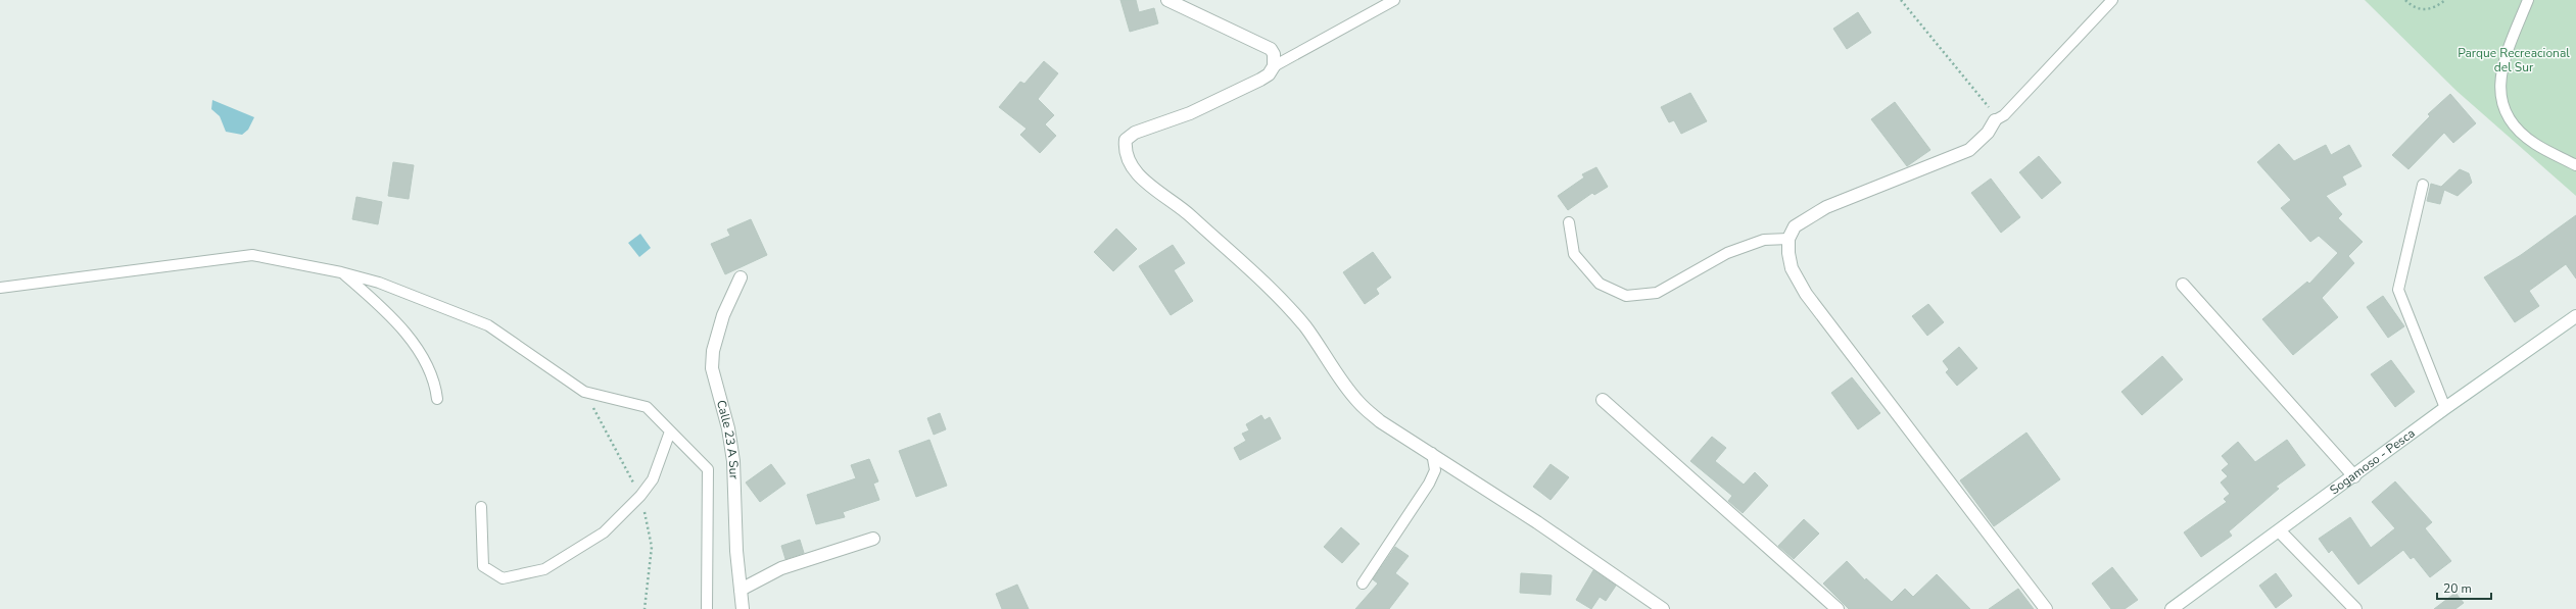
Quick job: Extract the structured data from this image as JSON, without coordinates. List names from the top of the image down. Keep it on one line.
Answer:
{"streets":{"street":["Calle 23 A Sur","Sogamoso - Pesca"]},"parks":["Parque Recreacional del Sur"],"scale_bar":"20 m"}
